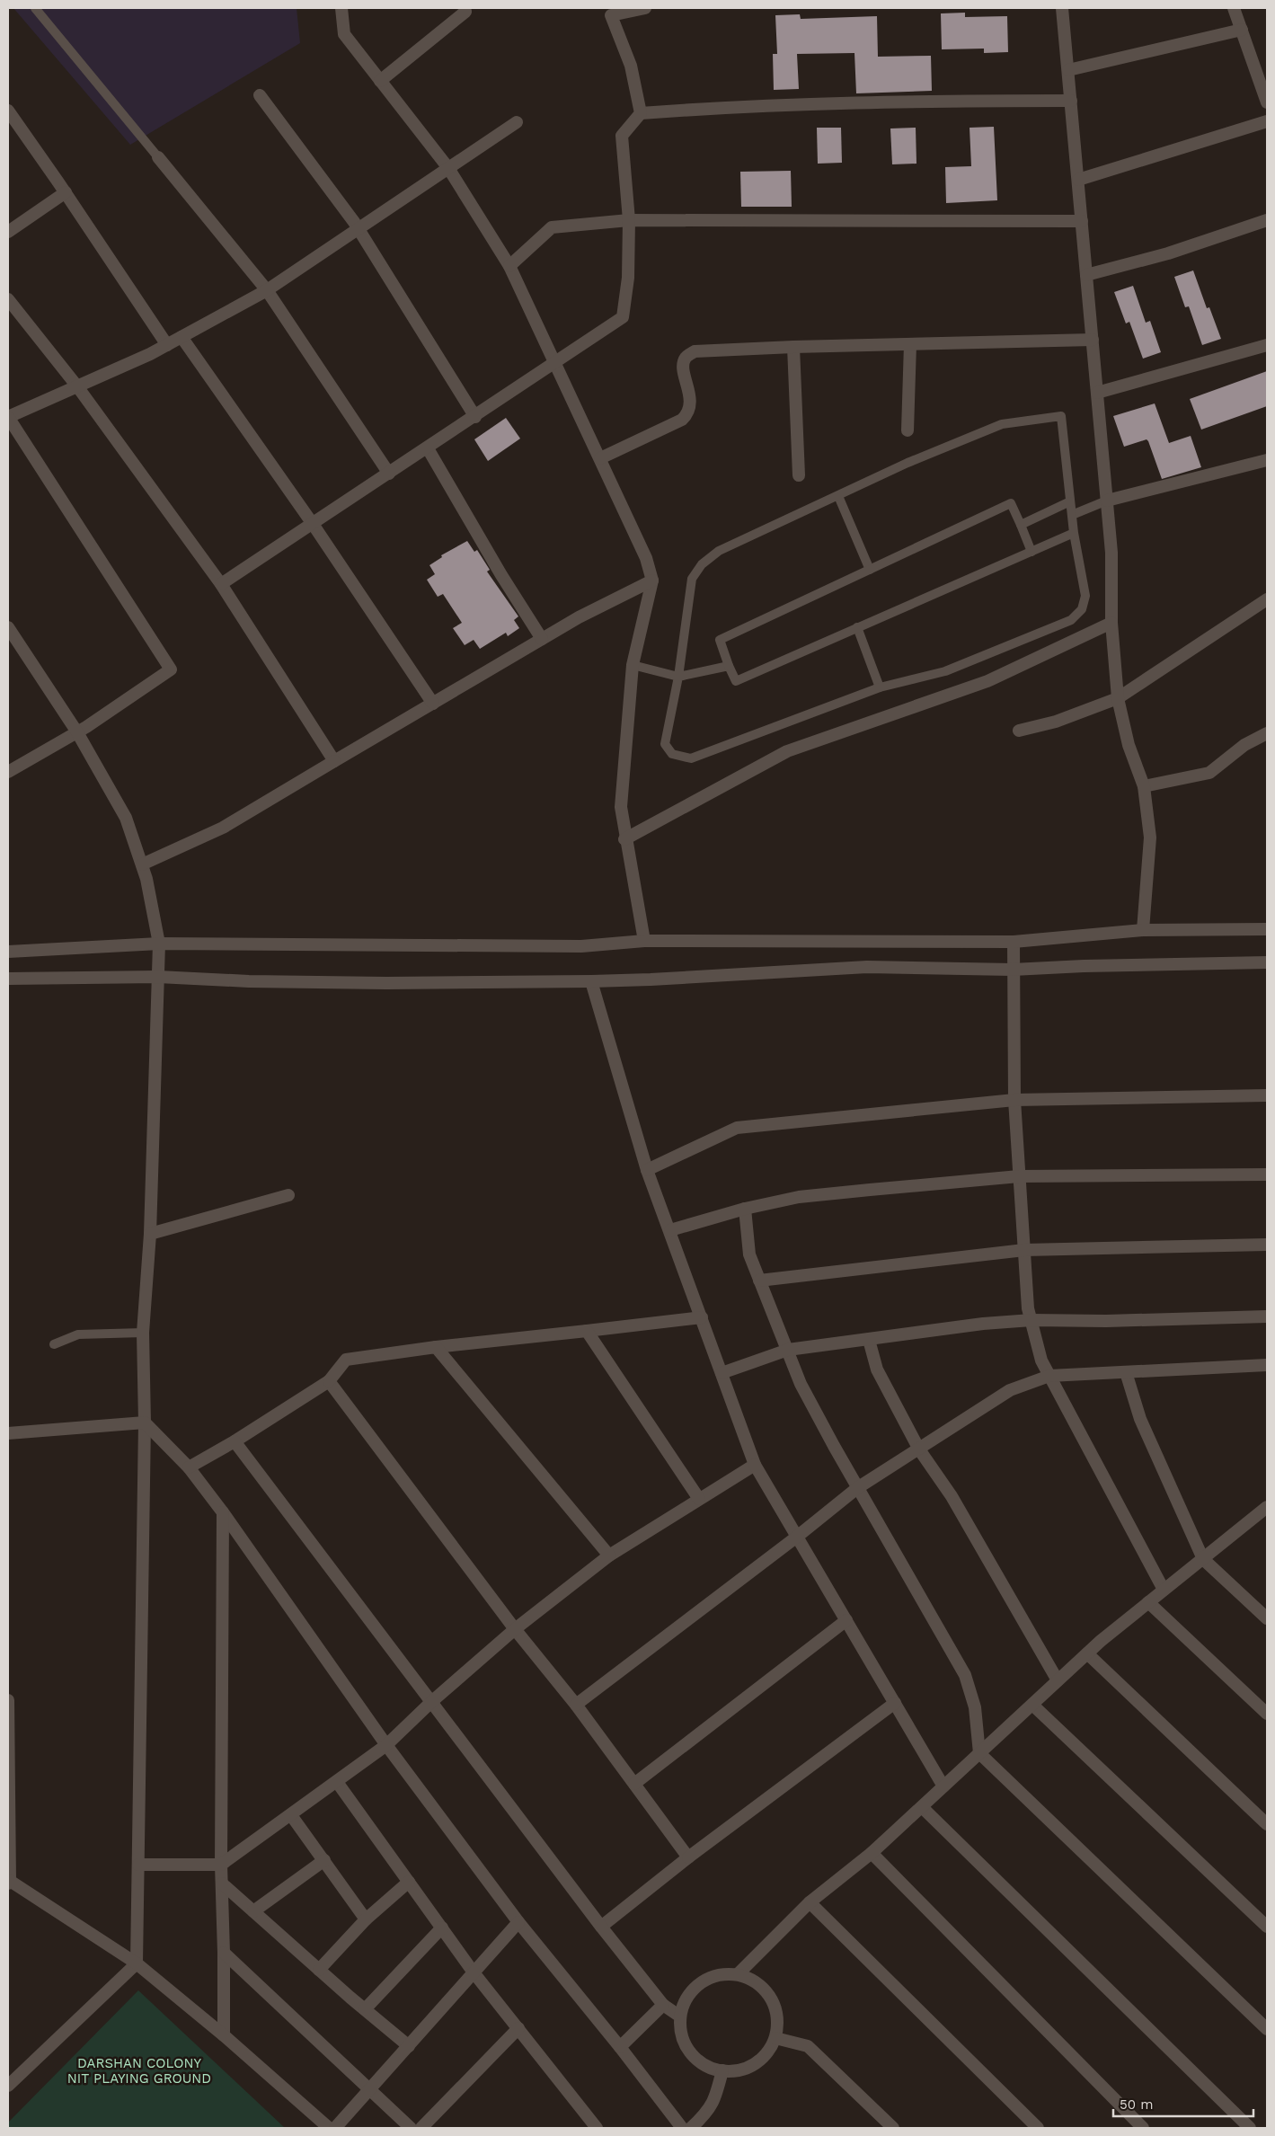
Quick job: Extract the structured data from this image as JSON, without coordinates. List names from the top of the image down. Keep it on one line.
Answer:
{"parks":["DARSHAN COLONY NIT PLAYING GROUND"],"scale_bar":"50 m"}
